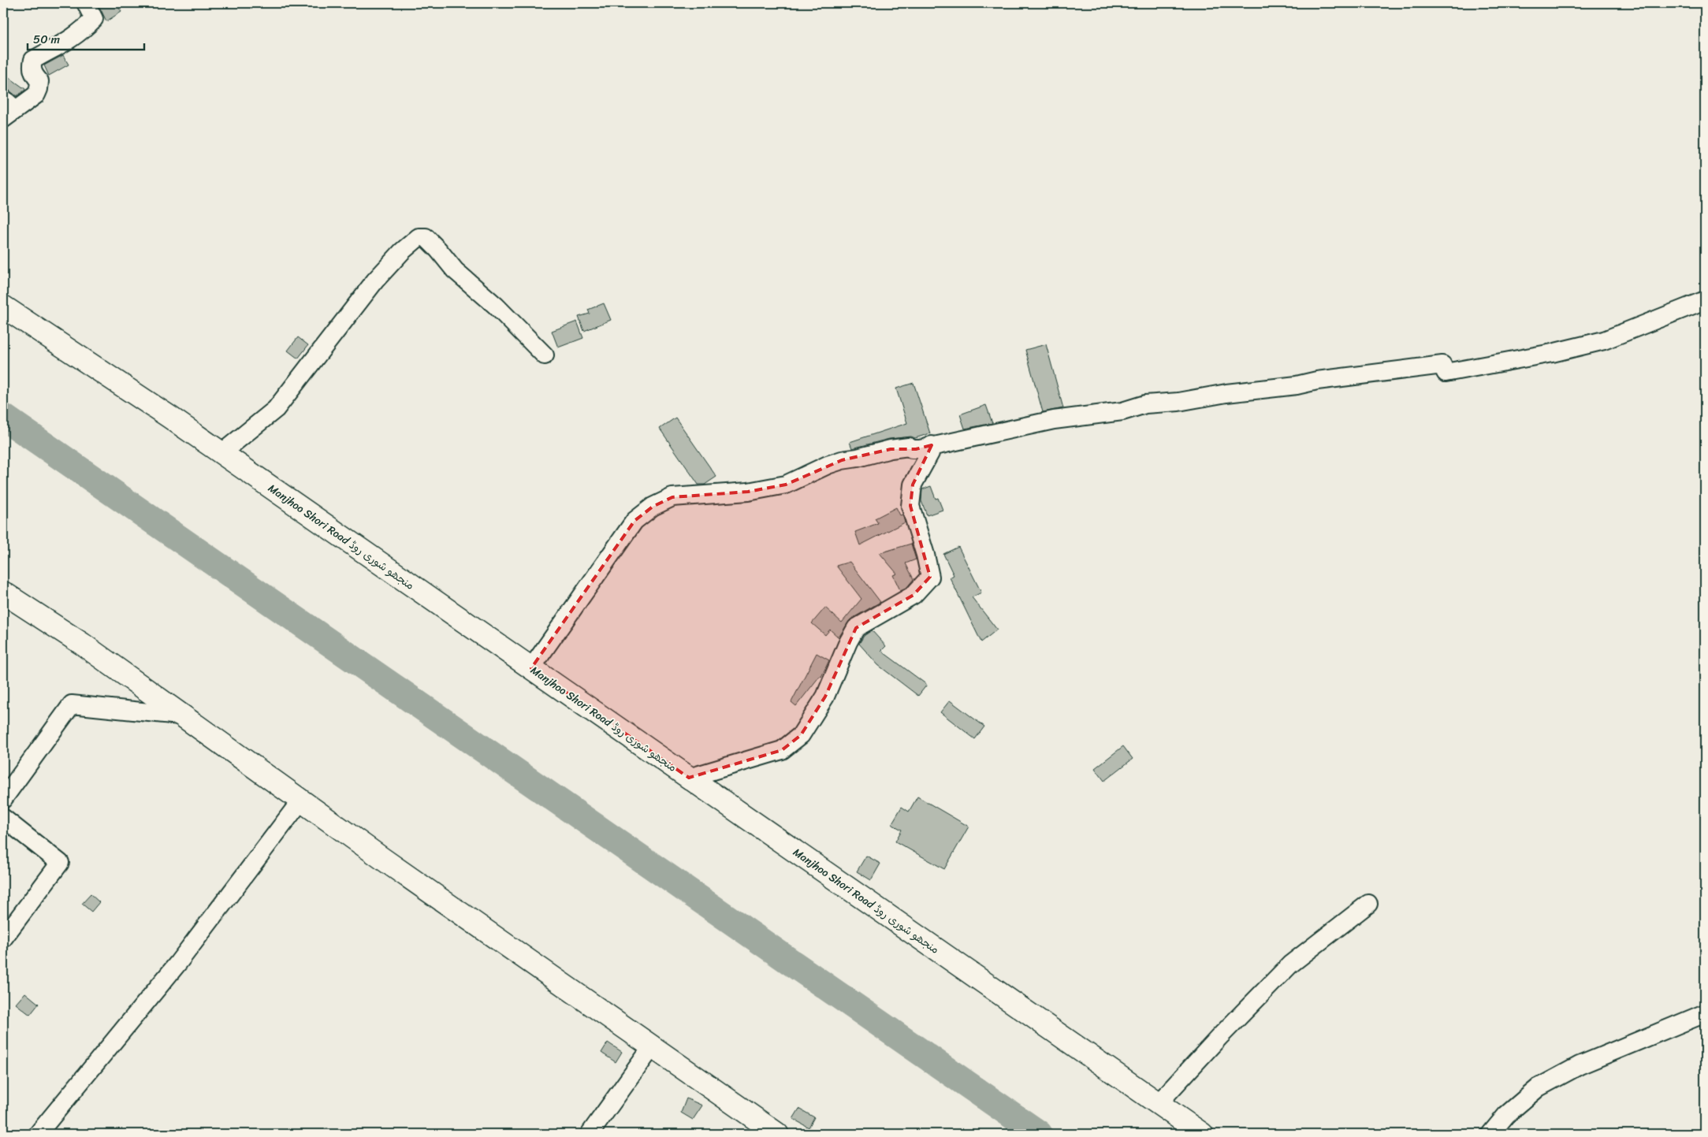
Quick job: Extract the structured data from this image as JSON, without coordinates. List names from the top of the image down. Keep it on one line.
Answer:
{"streets":{"street":["Manjhoo Shori Road منجھو شوری روڈ"]},"scale_bar":"50 m"}
